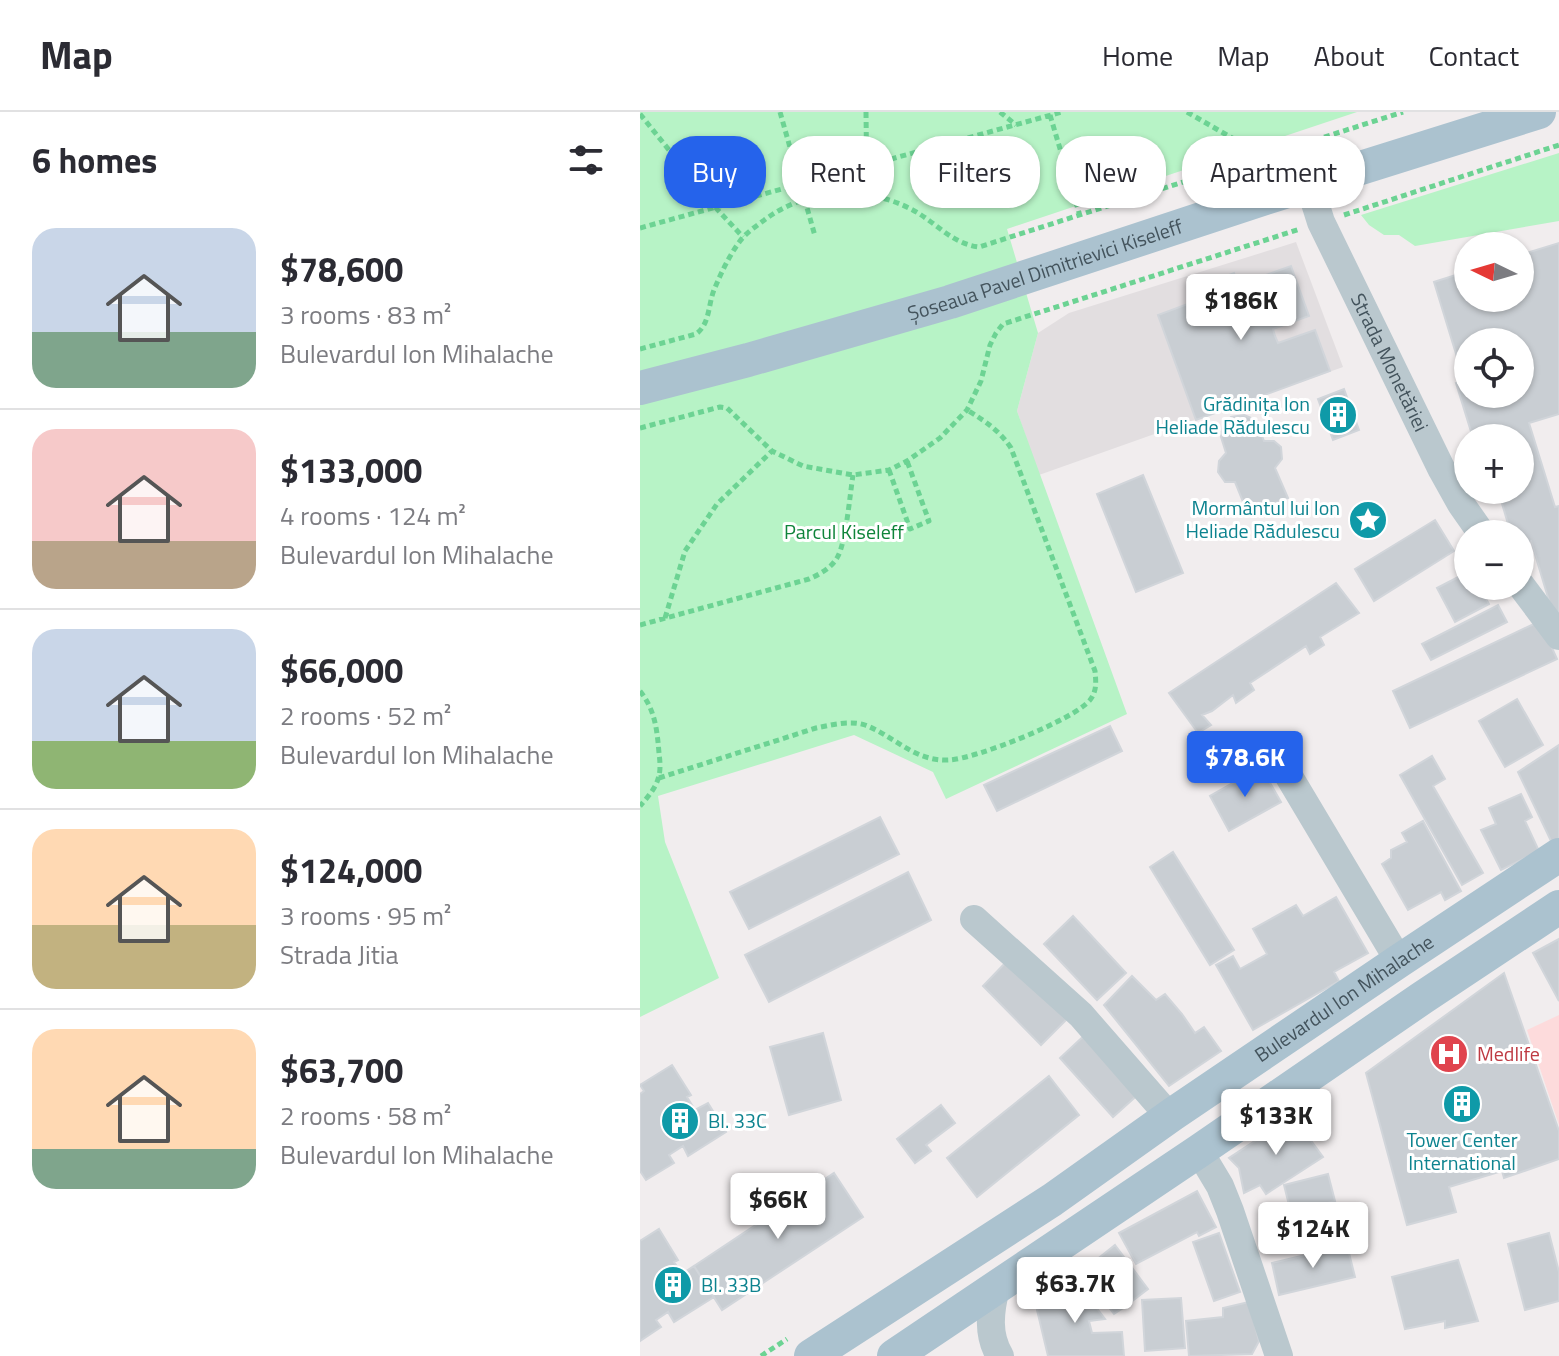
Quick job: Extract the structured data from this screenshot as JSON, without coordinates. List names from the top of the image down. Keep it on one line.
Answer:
{"streets":{"main road":["Șoseaua Pavel Dimitrievici Kiseleff","Bulevardul Ion Mihalache"],"street":["Strada Monetăriei"]},"parks":["Parcul Kiseleff"],"places":{"building":["Grădinița Ion Heliade Rădulescu","Tower Center International","Bl. 33C","Bl. 33B"],"place":["Mormântul lui Ion Heliade Rădulescu"],"hospital":["Medlife"]},"north":"left","page":{"header":"Map","nav":["Home","Map","About","Contact"],"heading":"6 homes","chip":["Buy","Rent","Filters","New","Apartment"],"list":[{"name":"$78,600","note":"3 rooms · 83 m² · Bulevardul Ion Mihalache"},{"name":"$133,000","note":"4 rooms · 124 m² · Bulevardul Ion Mihalache"},{"name":"$66,000","note":"2 rooms · 52 m² · Bulevardul Ion Mihalache"},{"name":"$124,000","note":"3 rooms · 95 m² · Strada Jitia"},{"name":"$63,700","note":"2 rooms · 58 m² · Bulevardul Ion Mihalache"}],"map_buttons":["+","−"],"price":["$186K","$78.6K","$133K","$66K","$124K","$63.7K"]}}
